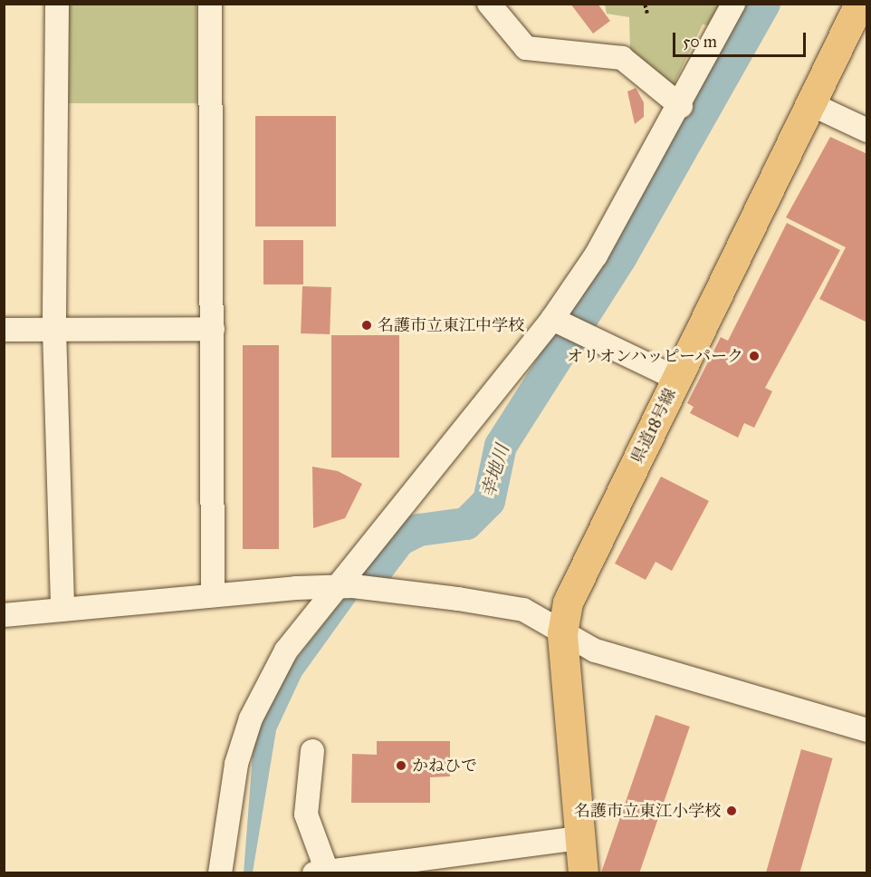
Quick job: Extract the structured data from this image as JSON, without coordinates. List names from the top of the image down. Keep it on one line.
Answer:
{"streets":{"main road":["県道18号線"]},"water":["幸地川"],"places":["名護市立東江中学校","オリオンハッピーパーク","かねひで","名護市立東江小学校"],"scale_bar":"50 m"}
